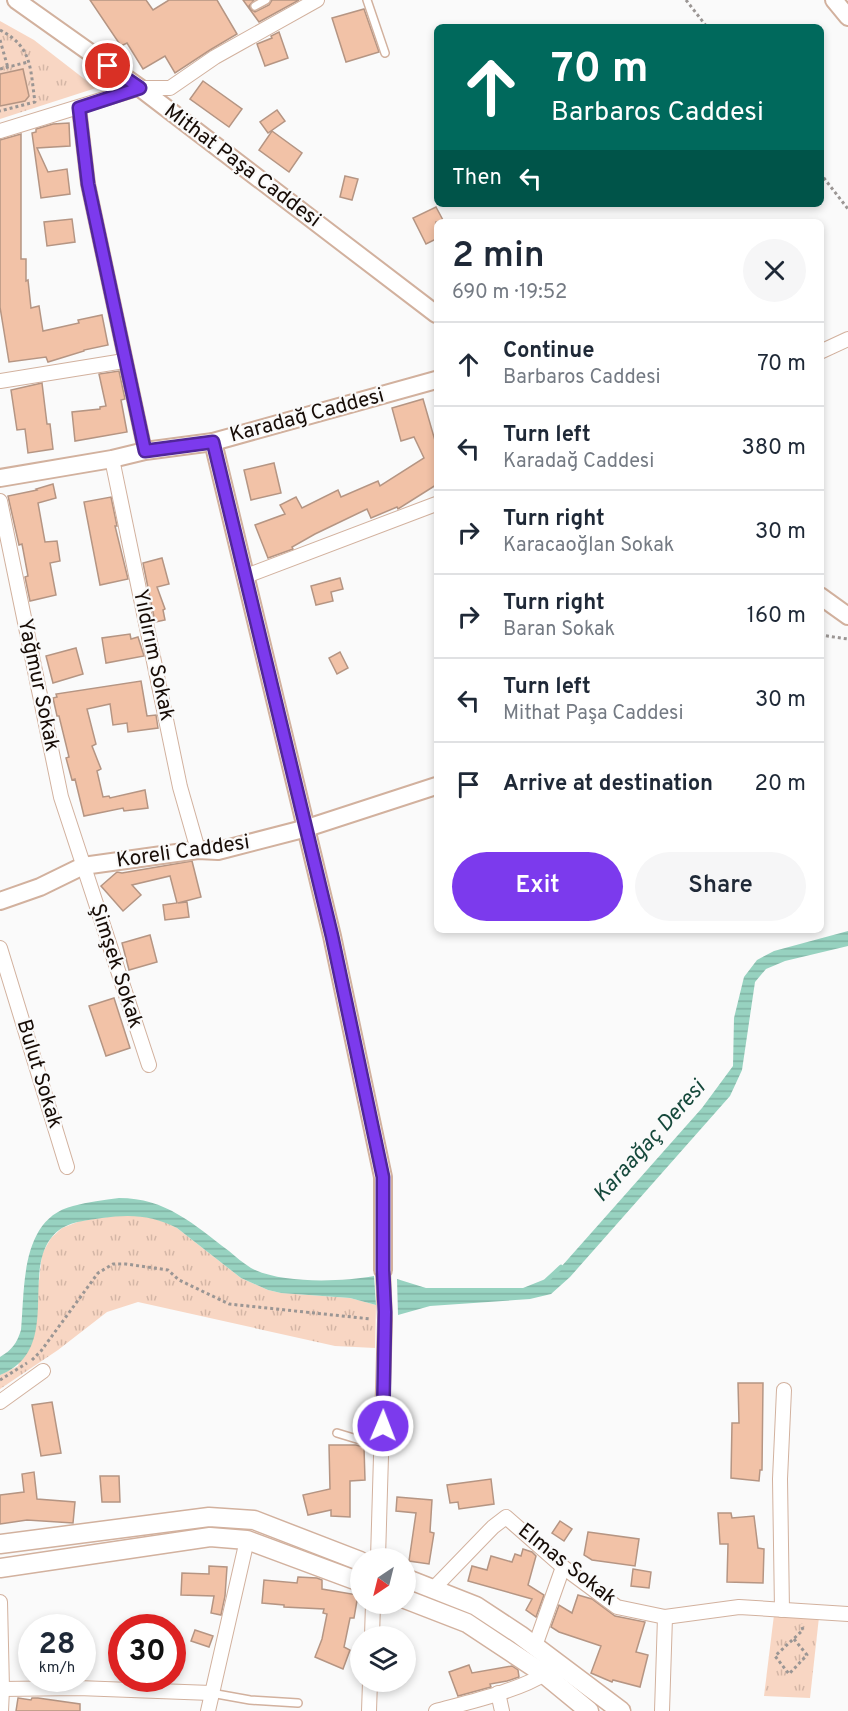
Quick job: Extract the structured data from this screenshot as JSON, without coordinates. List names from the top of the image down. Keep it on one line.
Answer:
{"streets":{"street":["Mithat Paşa Caddesi","Karadağ Caddesi","Yıldırım Sokak","Yağmur Sokak","Koreli Caddesi","Şimşek Sokak","Bulut Sokak","Elmas Sokak"]},"crossings":[["Karadağ Caddesi","Yıldırım Sokak"],["Yıldırım Sokak","Koreli Caddesi"],["Yağmur Sokak","Koreli Caddesi"],["Yağmur Sokak","Şimşek Sokak"],["Koreli Caddesi","Şimşek Sokak"]],"water":["Karaağaç Deresi"],"north":"bottom left","page":{"turn":["70 m","Barbaros Caddesi"],"then":"Then","heading":["2 min","690 m · 19:52"],"list":[{"name":"Continue","note":"Barbaros Caddesi","value":"70 m"},{"name":"Turn left","note":"Karadağ Caddesi","value":"380 m"},{"name":"Turn right","note":"Karacaoğlan Sokak","value":"30 m"},{"name":"Turn right","note":"Baran Sokak","value":"160 m"},{"name":"Turn left","note":"Mithat Paşa Caddesi","value":"30 m"},{"name":"Arrive at destination","value":"20 m"}],"buttons":["Exit","Share"],"speed":"28 km/h","limit":"30"}}
